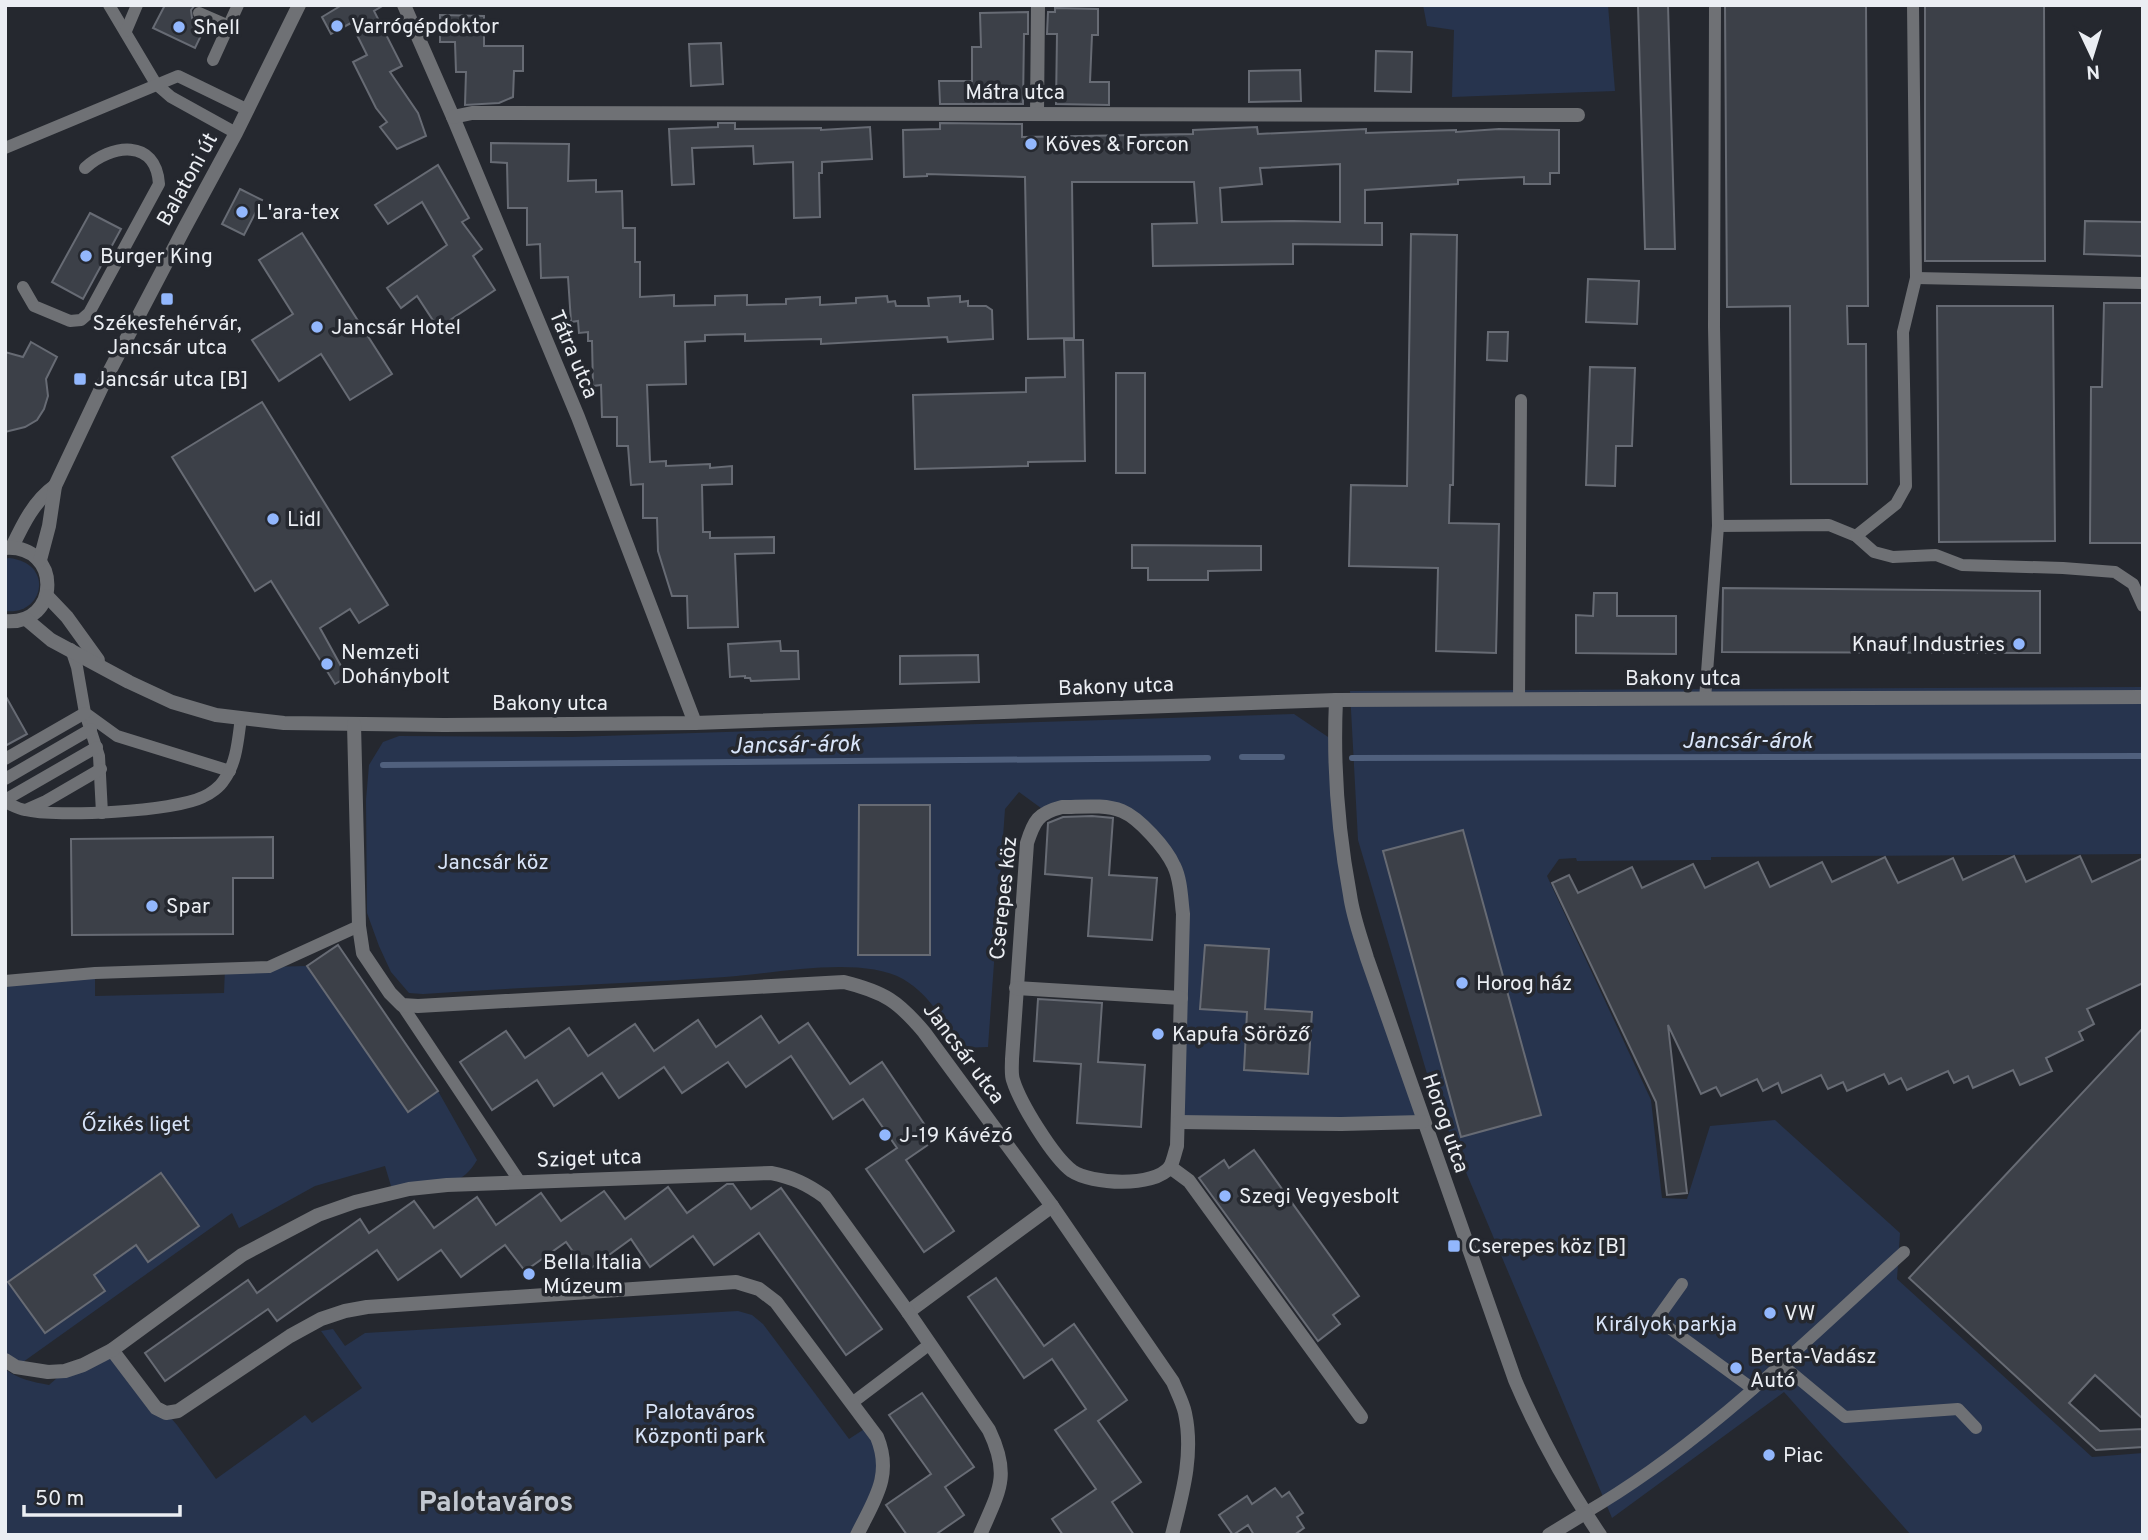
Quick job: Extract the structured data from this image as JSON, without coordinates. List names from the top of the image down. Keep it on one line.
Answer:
{"streets":{"street":["Mátra utca","Balatoni út","Tátra utca","Bakony utca","Cserepes köz","Jancsár utca","Horog utca","Sziget utca"]},"crossings":[["Mátra utca","Tátra utca"],["Tátra utca","Bakony utca"],["Bakony utca","Horog utca"]],"districts":["Palotaváros"],"water":["Jancsár-árok"],"parks":["Jancsár köz","Őzikés liget","Királyok parkja","Palotaváros Központi park"],"places":{"other":["Varrógépdoktor","Shell","Köves & Forcon","L'ara-tex","Burger King","Jancsár Hotel","Lidl","Knauf Industries","Nemzeti Dohánybolt","Spar","Horog ház","Kapufa Söröző","J-19 Kávézó","Szegi Vegyesbolt","Bella Italia Múzeum","VW","Berta-Vadász Autó","Piac"],"transit":["Székesfehérvár, Jancsár utca","Jancsár utca [B]","Cserepes köz [B]"]},"scale_bar":"50 m","north":"bottom"}
